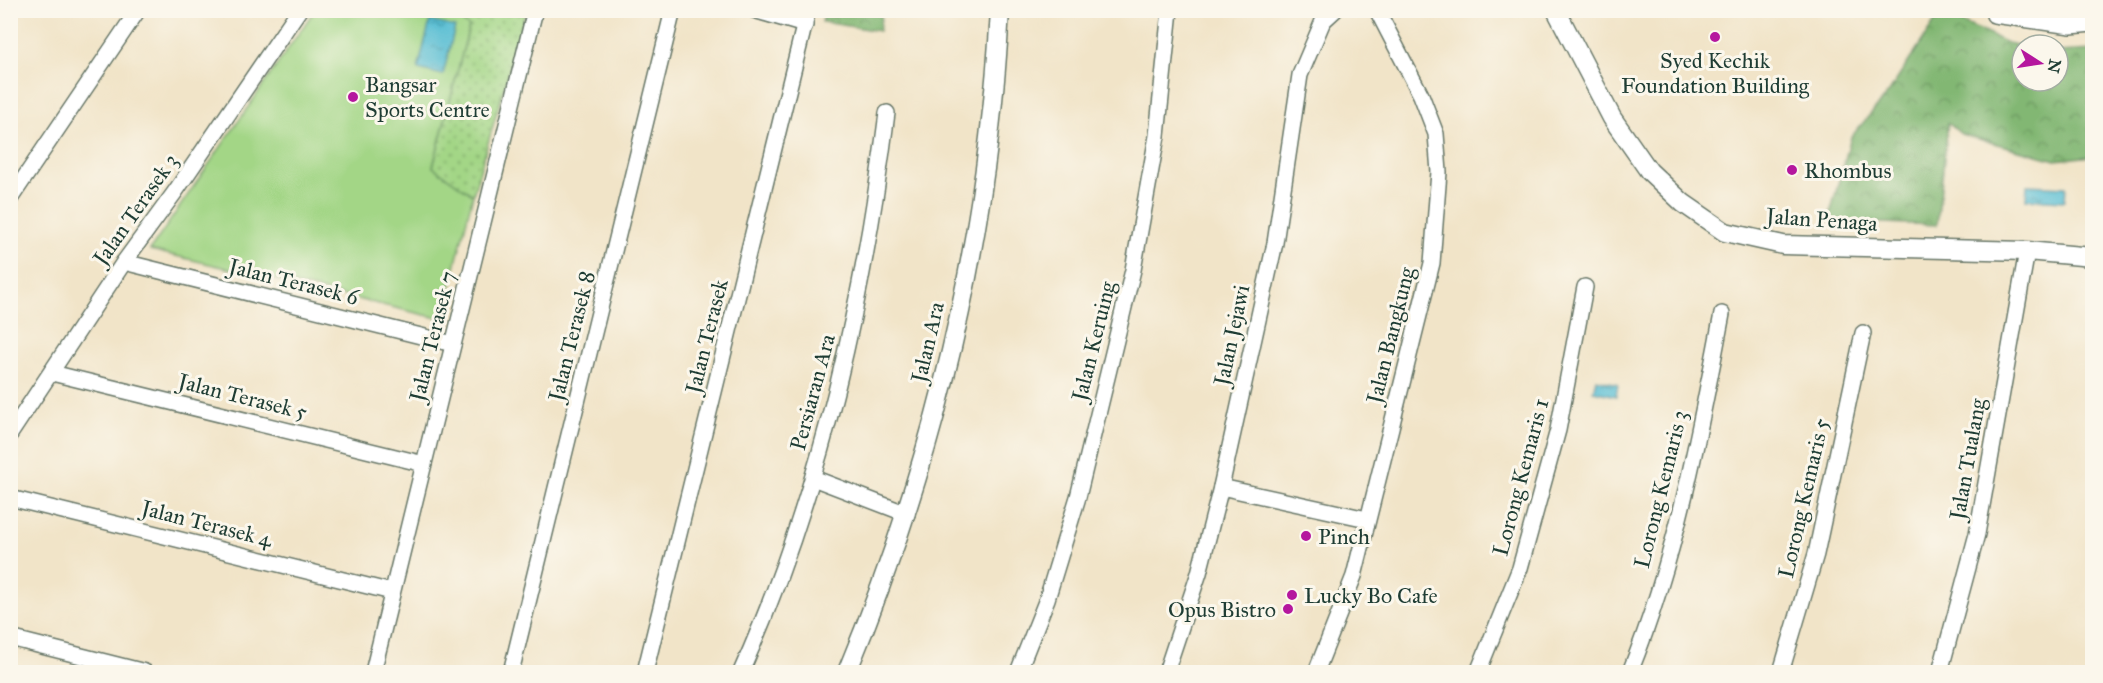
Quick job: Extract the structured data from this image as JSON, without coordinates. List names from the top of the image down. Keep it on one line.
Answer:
{"streets":{"street":["Jalan Terasek 3","Jalan Penaga","Jalan Terasek 6","Jalan Jejawi","Jalan Bangkung","Jalan Terasek 7","Jalan Terasek 8","Jalan Terasek","Jalan Keruing","Jalan Ara","Persiaran Ara","Jalan Terasek 5","Jalan Tualang","Lorong Kemaris 1","Lorong Kemaris 3","Lorong Kemaris 5","Jalan Terasek 4"]},"crossings":[["Jalan Terasek 3","Jalan Terasek 6"],["Jalan Terasek 3","Jalan Terasek 5"],["Jalan Penaga","Jalan Tualang"],["Jalan Terasek 6","Jalan Terasek 7"],["Jalan Terasek 7","Jalan Terasek 5"],["Jalan Terasek 7","Jalan Terasek 4"]],"places":["Syed Kechik Foundation Building","Bangsar Sports Centre","Rhombus","Pinch","Lucky Bo Cafe","Opus Bistro"],"north":"right"}
